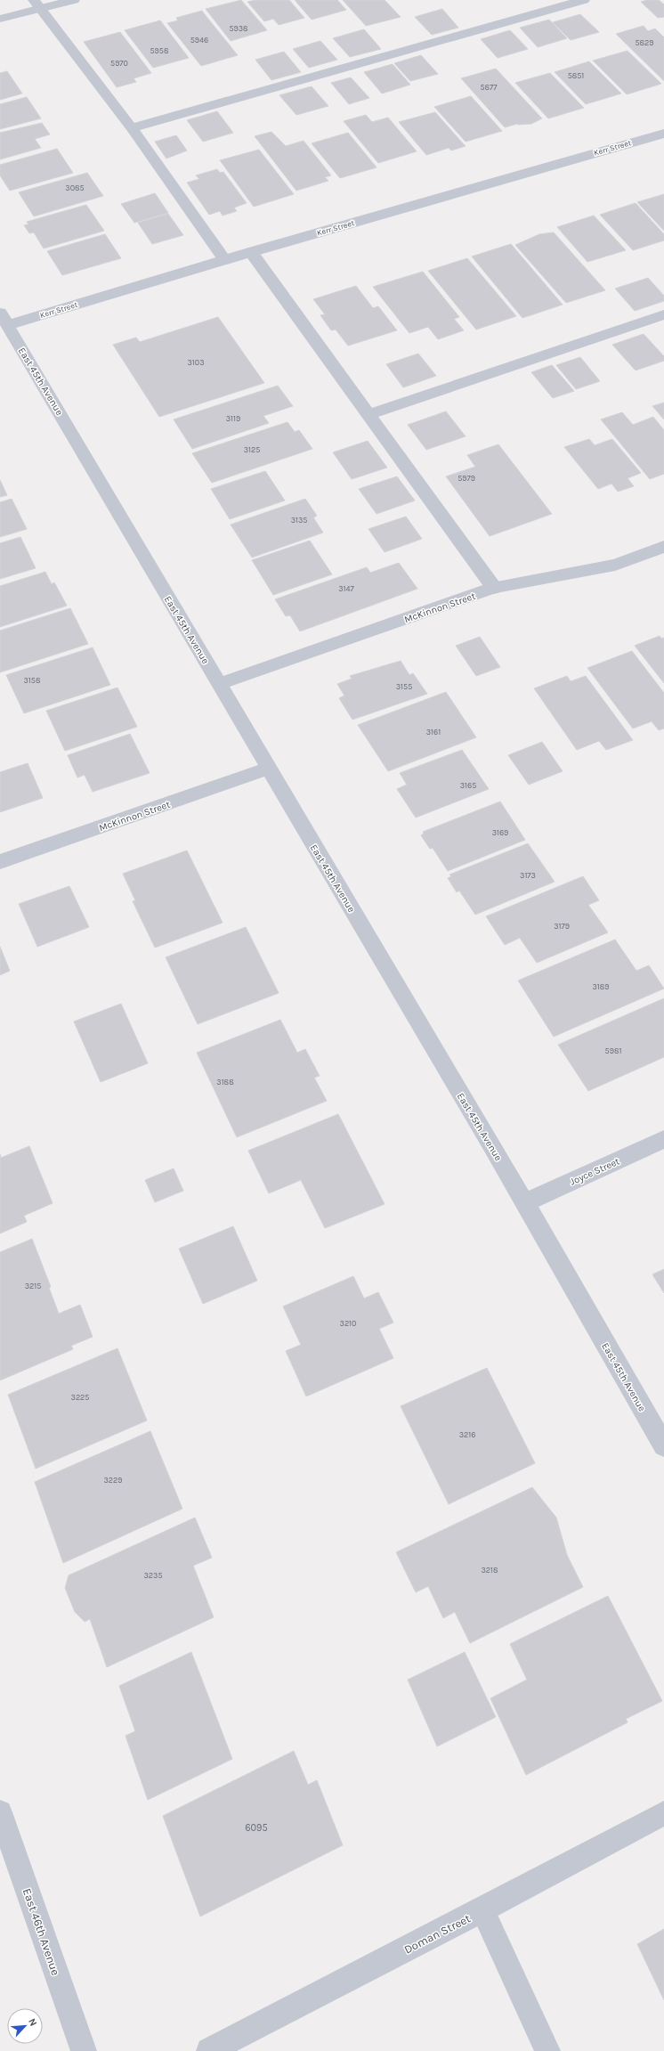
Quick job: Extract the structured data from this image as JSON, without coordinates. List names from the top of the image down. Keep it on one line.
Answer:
{"streets":{"street":["Kerr Street","East 45th Avenue","McKinnon Street","Joyce Street","East 46th Avenue","Doman Street"]},"crossings":[["Kerr Street","East 45th Avenue"],["East 45th Avenue","McKinnon Street"],["East 45th Avenue","Joyce Street"]],"house_numbers":["5938","5946","5829","5958","5970","5851","5877","3085","3103","3119","3125","5979","3135","3147","3158","3155","3161","3165","3169","3173","3179","3189","5981","3188","3215","3210","3225","3216","3229","3218","3235","6095"],"north":"top right"}
